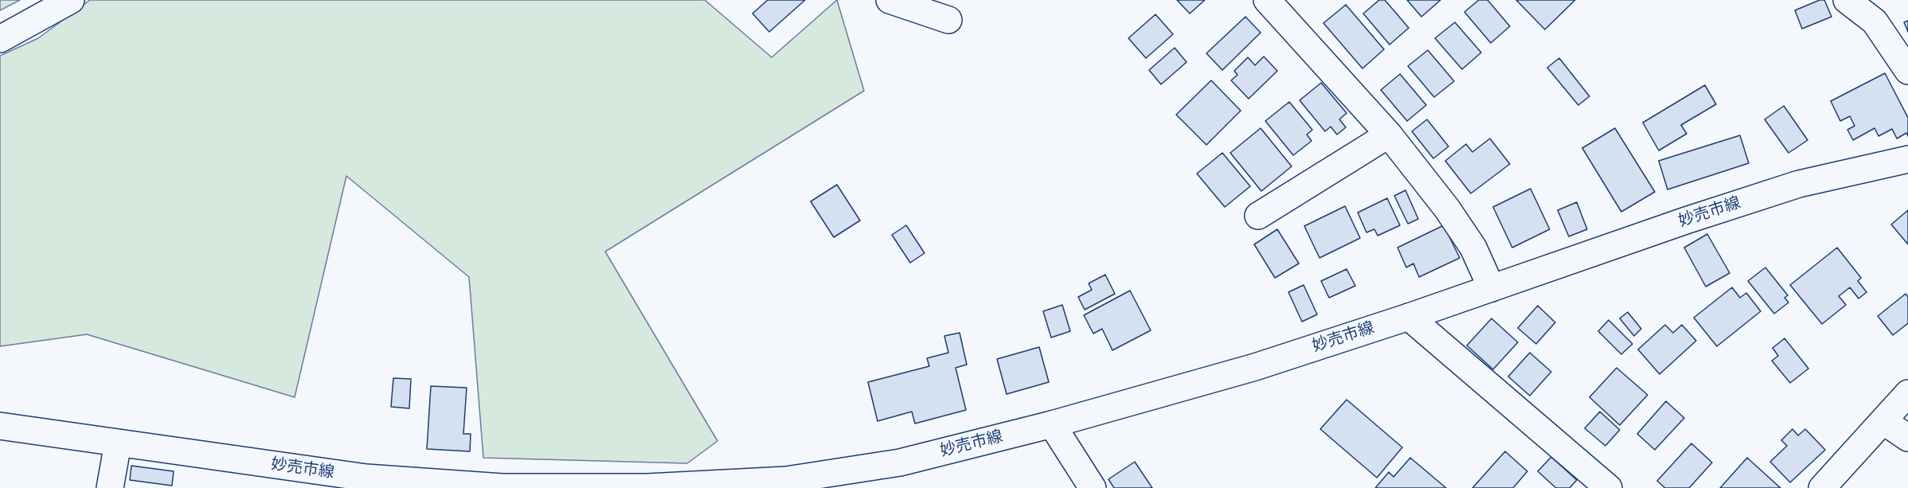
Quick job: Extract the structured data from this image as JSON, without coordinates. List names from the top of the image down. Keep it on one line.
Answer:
{"streets":{"main road":["妙売市線"]}}
